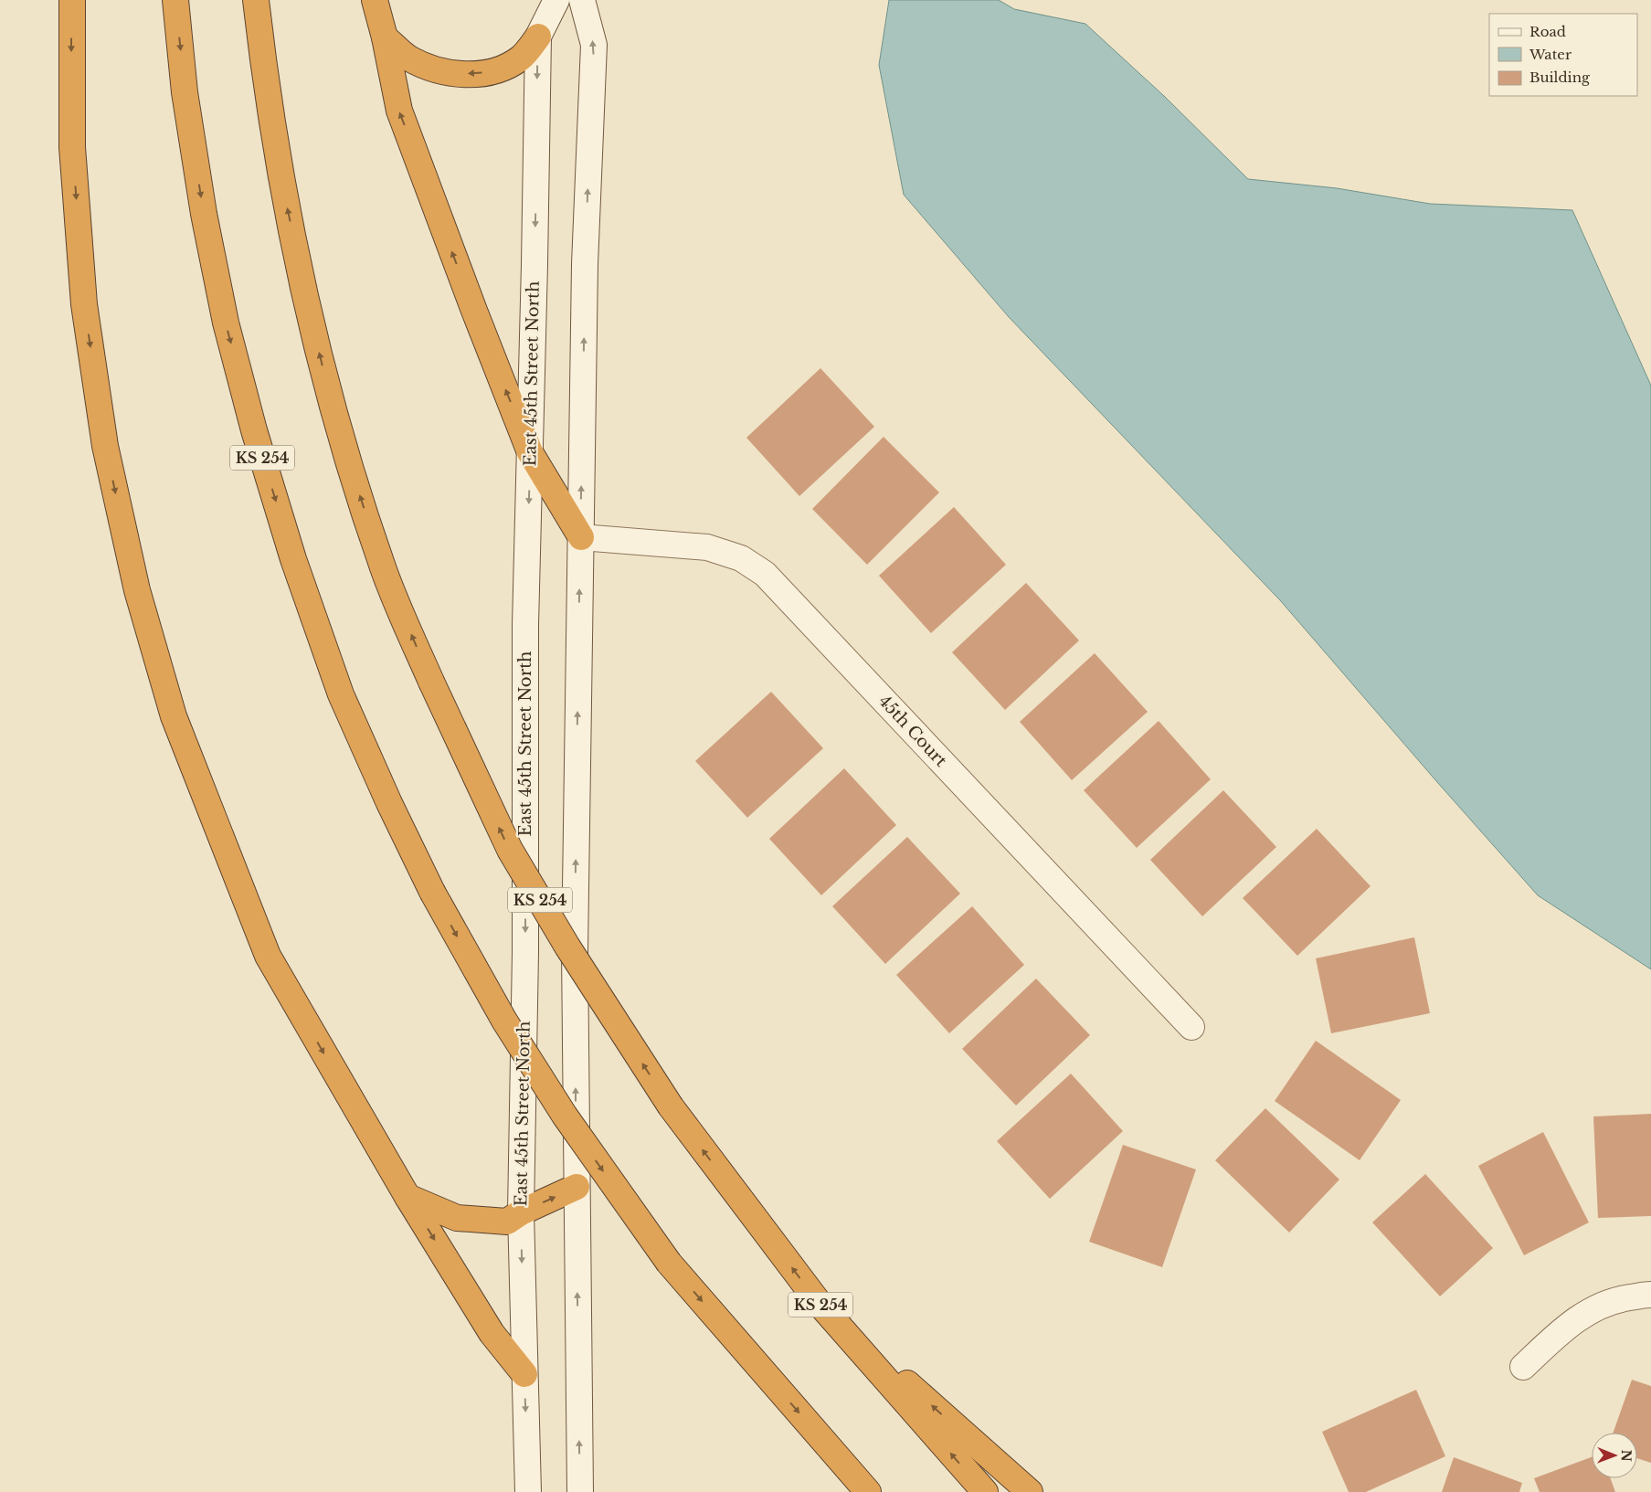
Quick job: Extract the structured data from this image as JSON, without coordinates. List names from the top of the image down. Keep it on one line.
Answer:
{"streets":{"highway":["KS 254"],"street":["East 45th Street North","45th Court"]},"legend":["Road","Water","Building"],"north":"right"}
